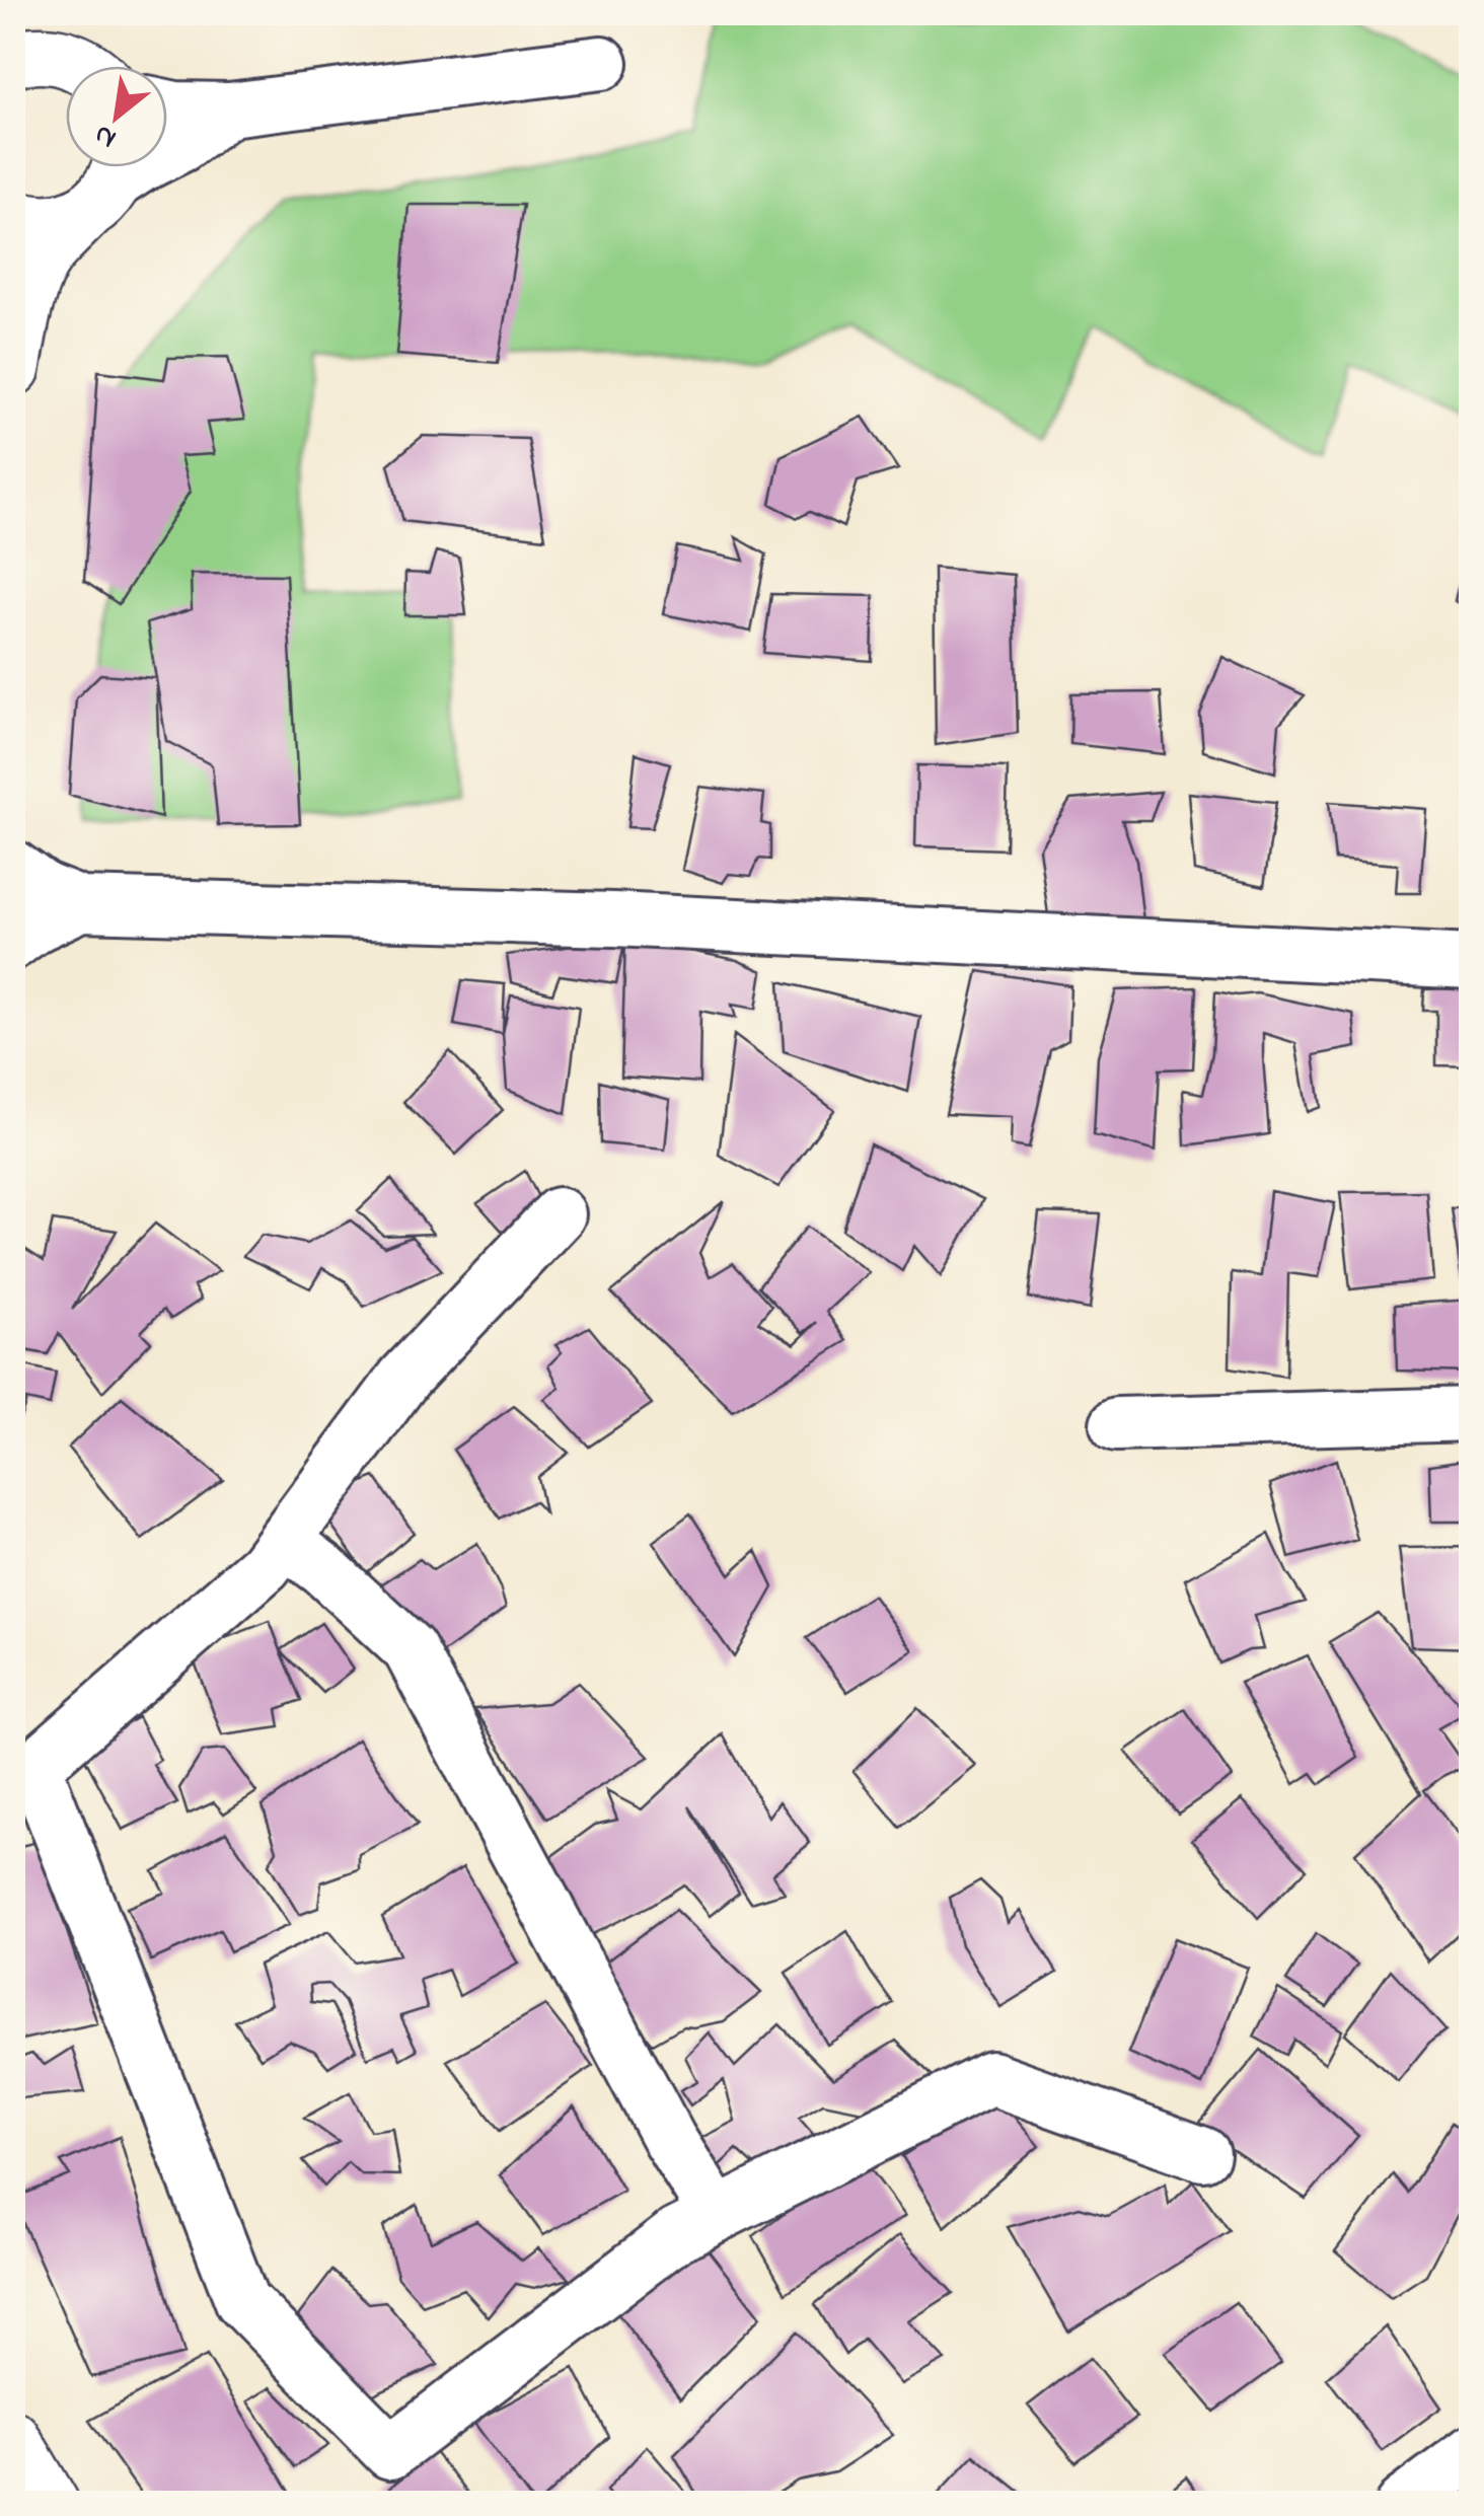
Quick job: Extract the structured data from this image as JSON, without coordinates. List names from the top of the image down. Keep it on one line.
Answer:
{"north":"bottom left"}
